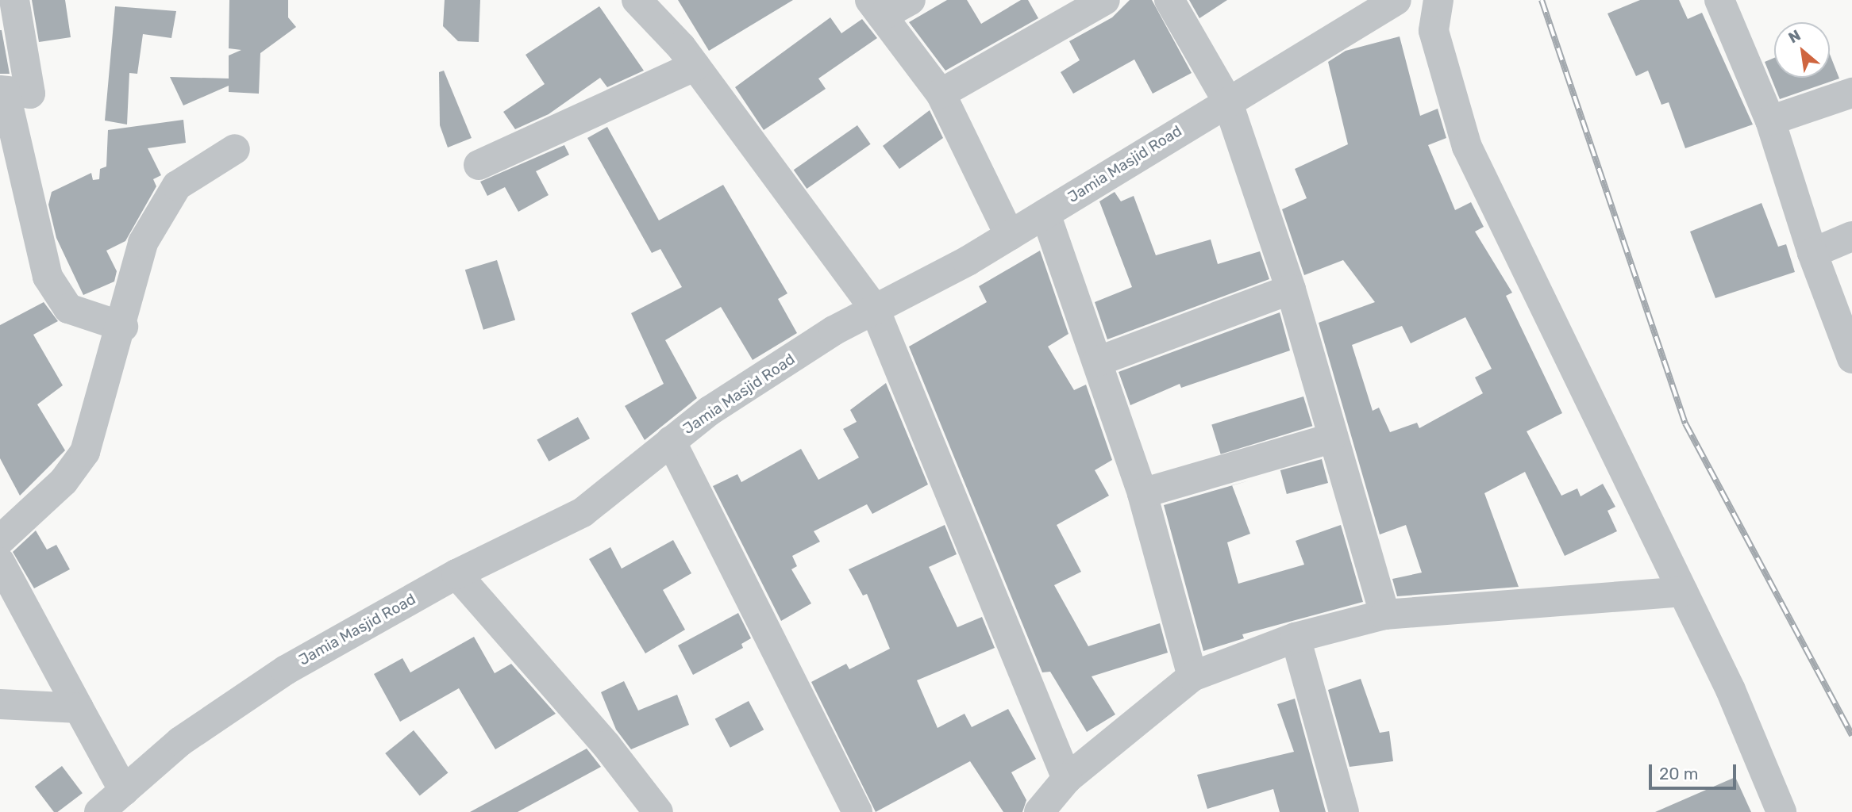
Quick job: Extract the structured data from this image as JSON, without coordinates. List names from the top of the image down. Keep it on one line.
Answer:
{"streets":{"street":["Jamia Masjid Road"]},"scale_bar":"20 m","north":"top left"}
